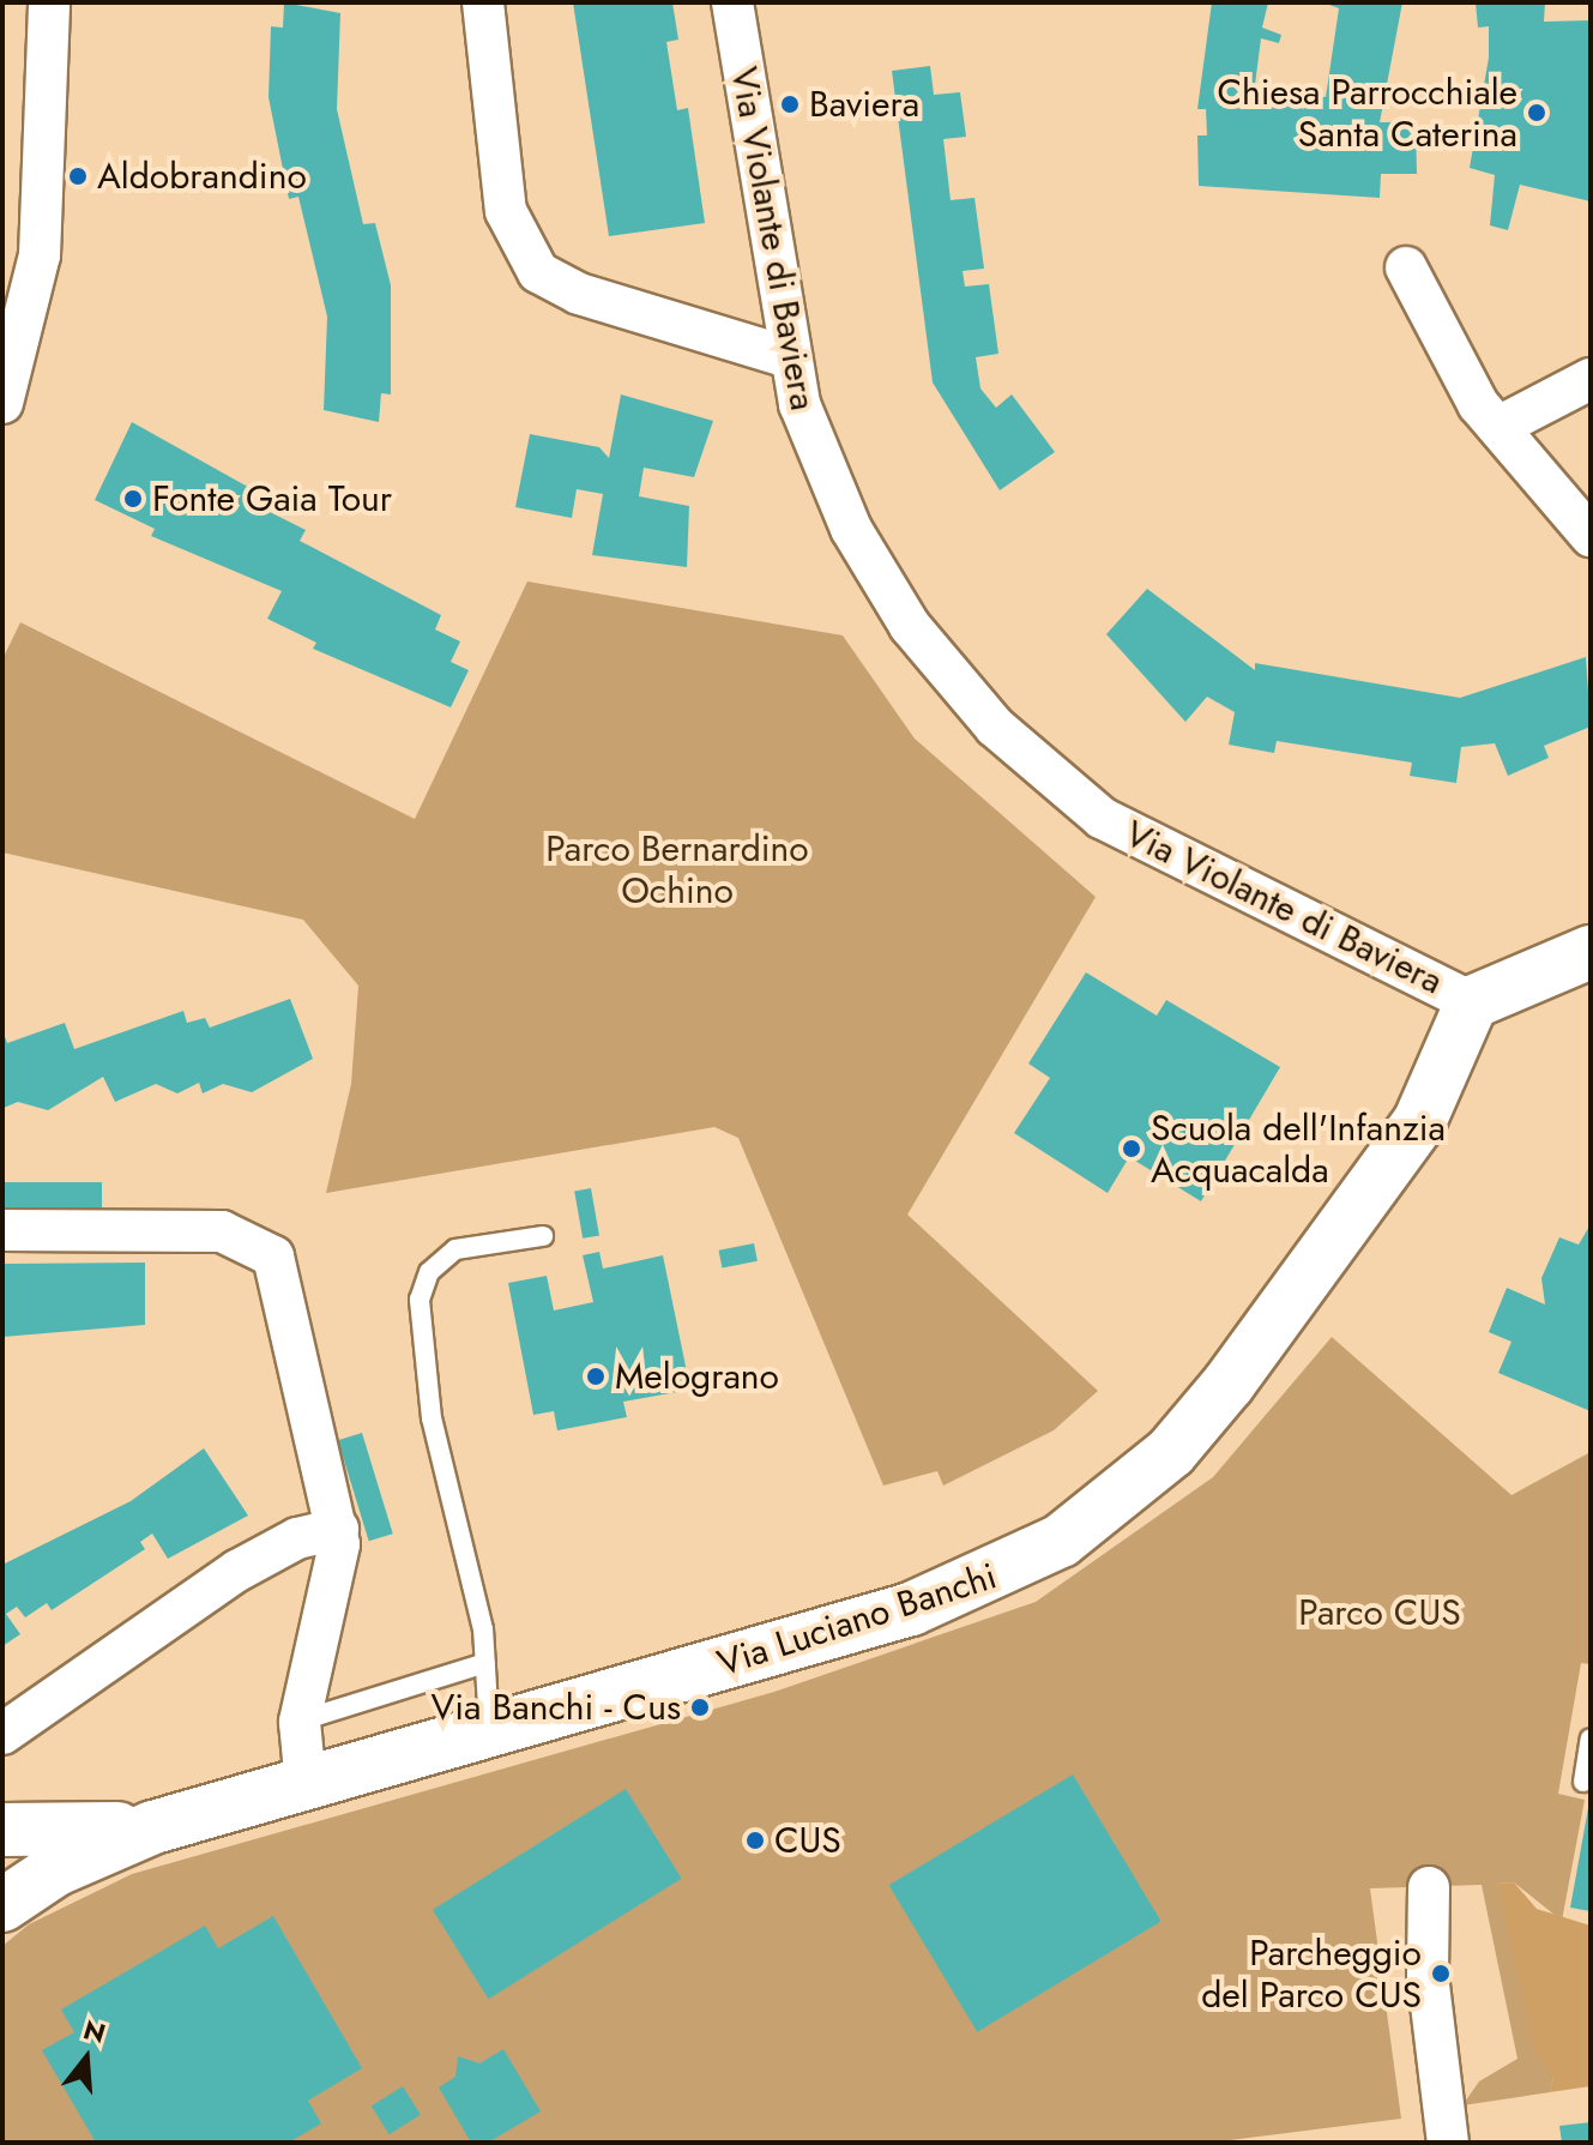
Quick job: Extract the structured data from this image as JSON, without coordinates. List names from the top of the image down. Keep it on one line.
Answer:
{"streets":{"main road":["Via Luciano Banchi"],"street":["Via Violante di Baviera"]},"crossings":[["Via Violante di Baviera","Via Luciano Banchi"]],"parks":["Parco Bernardino Ochino","Parco CUS"],"places":["Baviera","Chiesa Parrocchiale Santa Caterina","Aldobrandino","Fonte Gaia Tour","Scuola dell'Infanzia Acquacalda","Melograno","Via Banchi - Cus","CUS","Parcheggio del Parco CUS"],"north":"top"}
